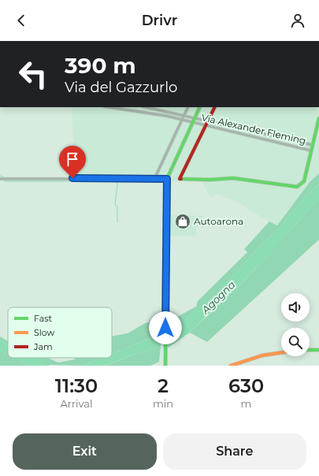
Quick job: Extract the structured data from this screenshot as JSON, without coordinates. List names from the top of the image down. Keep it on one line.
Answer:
{"streets":{"street":["Via Alexander Fleming"]},"water":["Agogna"],"places":{"shop":["Autoarona"]},"legend":["Fast","Slow","Jam"],"page":{"header":"Drivr","turn":["390 m","Via del Gazzurlo"],"eta":["11:30","Arrival","2","min","630","m"],"buttons":["Exit","Share"]}}
